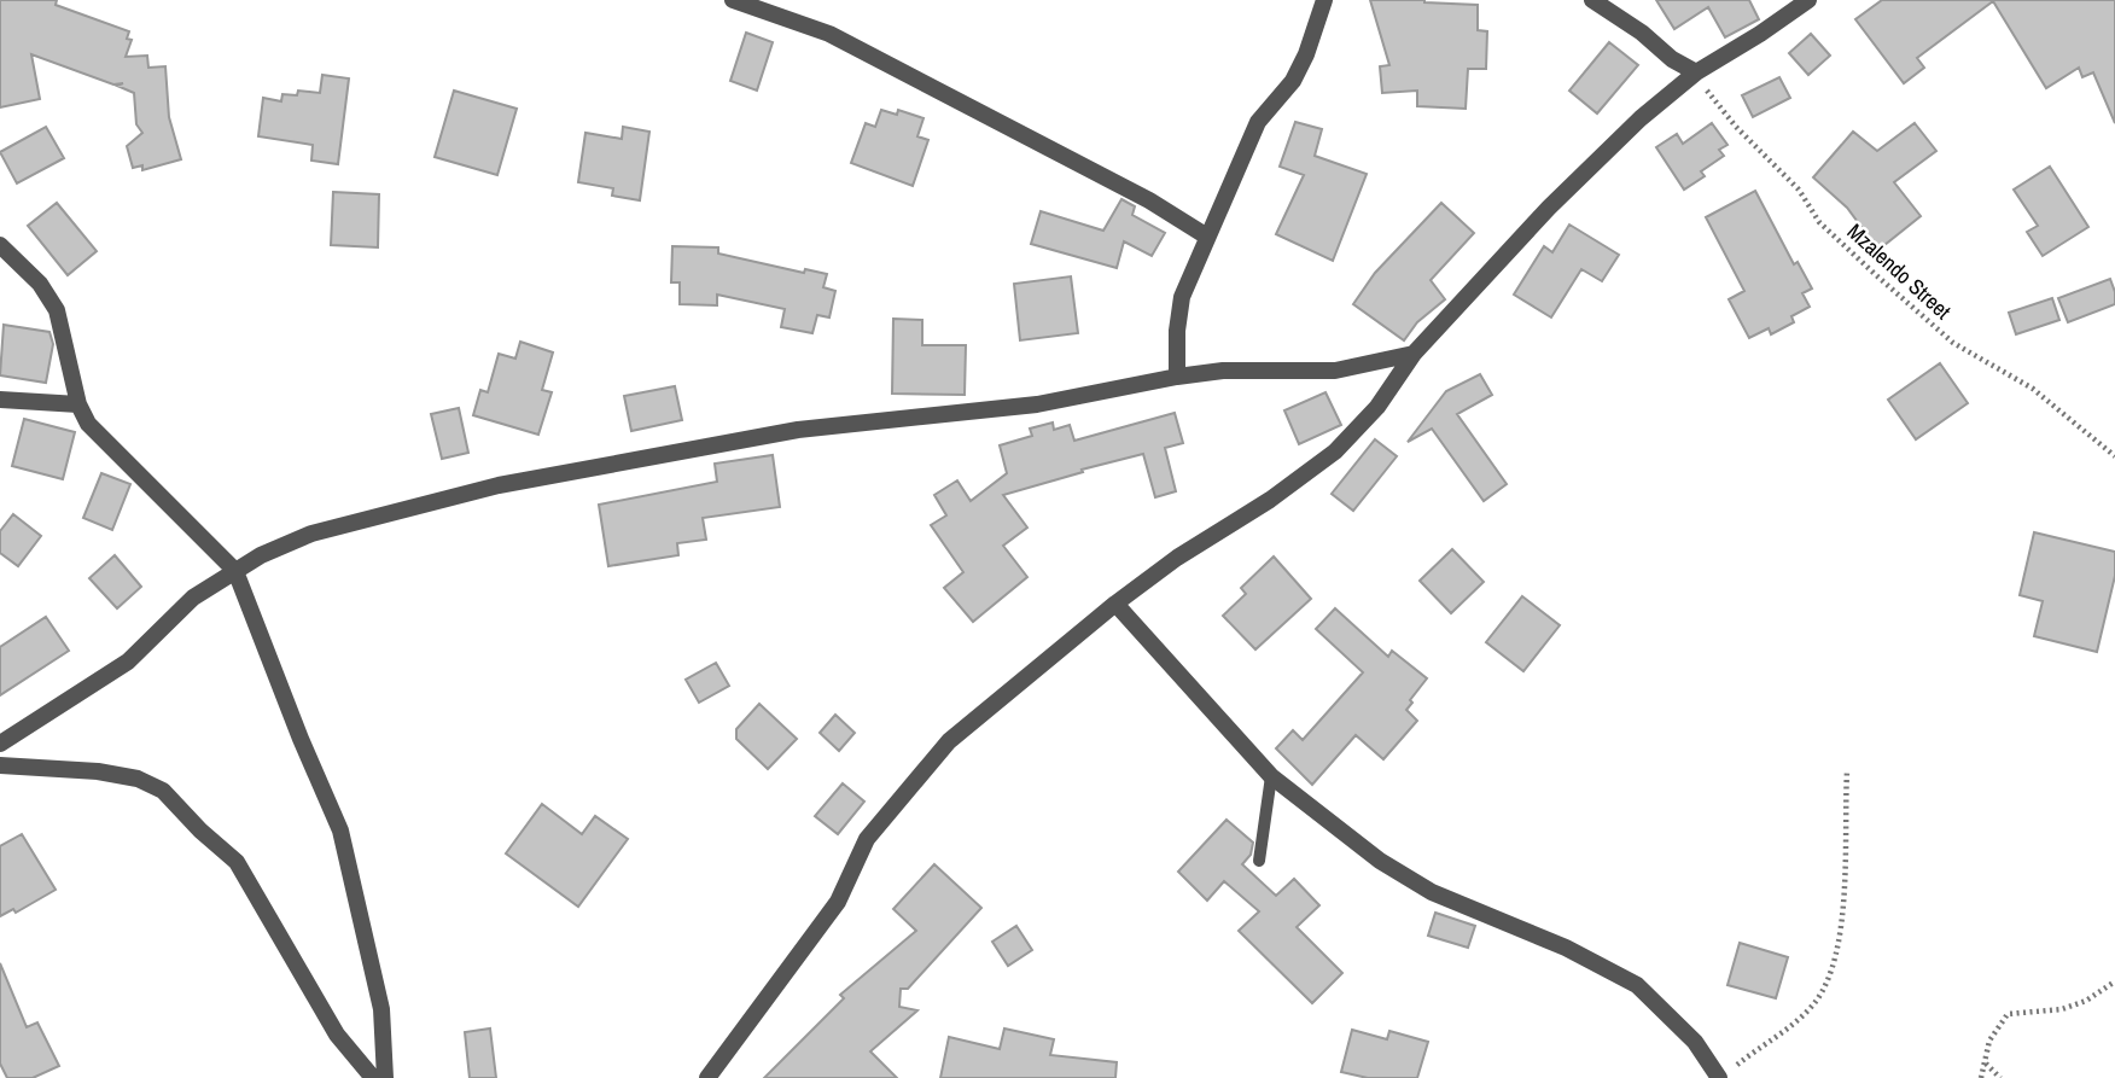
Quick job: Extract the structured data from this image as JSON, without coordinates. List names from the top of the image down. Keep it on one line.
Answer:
{"streets":{"path":["Mzalendo Street"]}}
